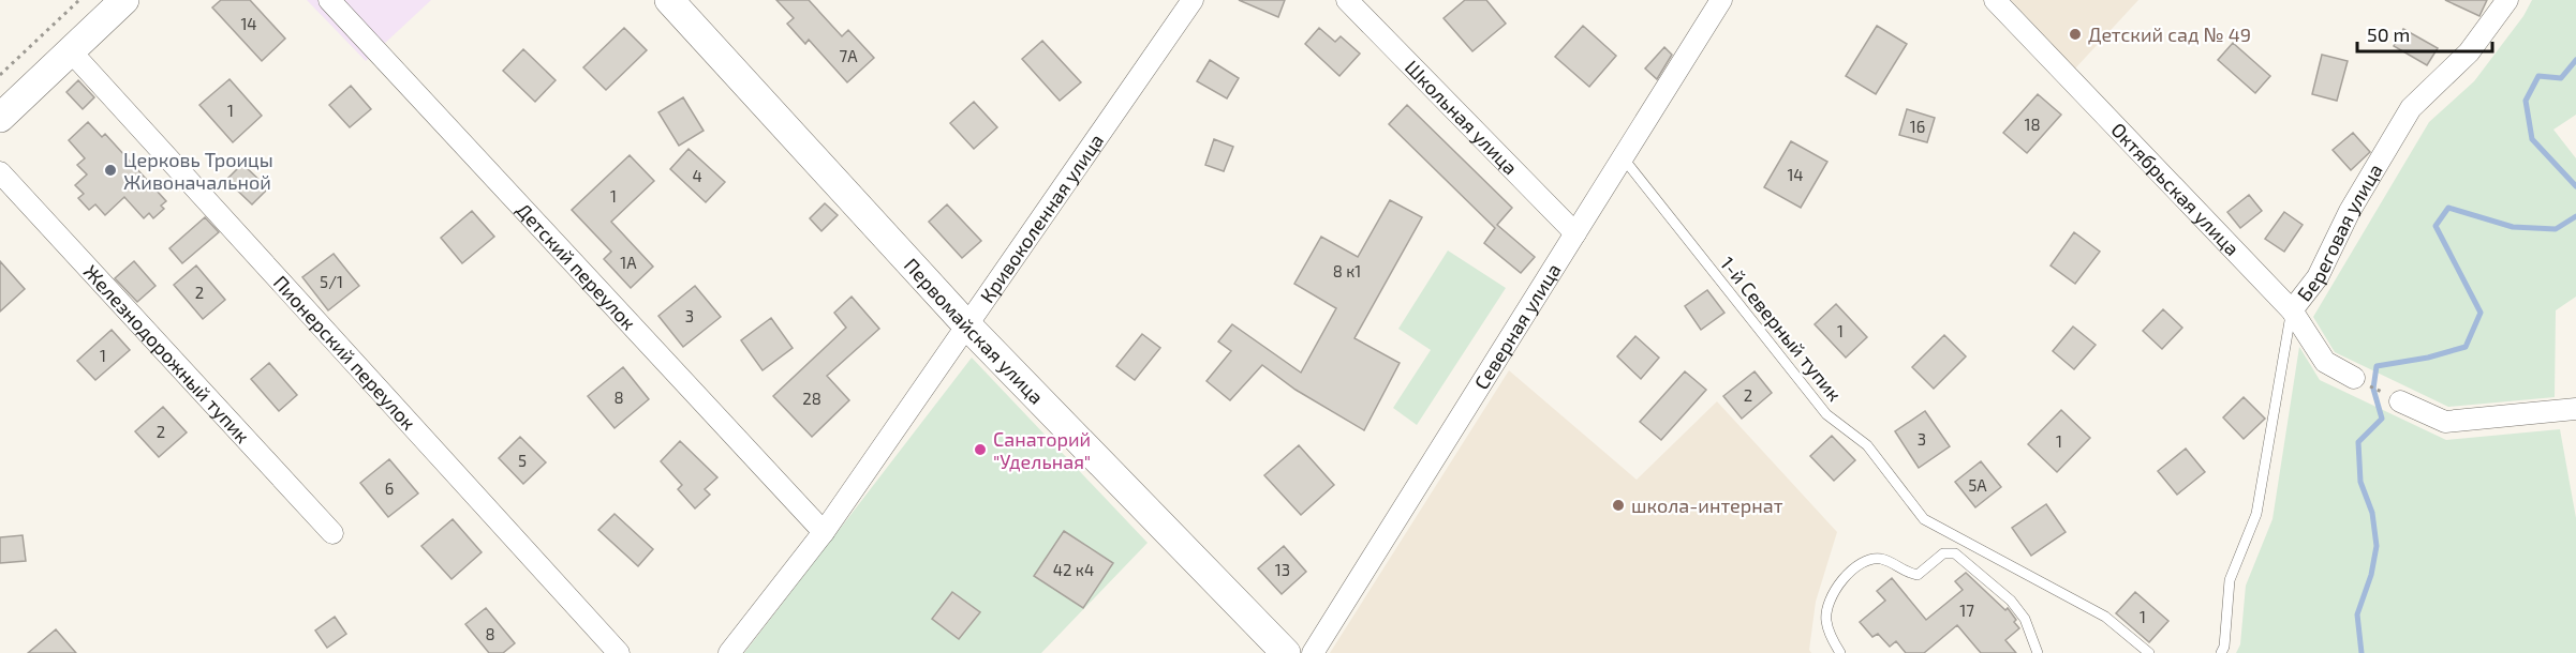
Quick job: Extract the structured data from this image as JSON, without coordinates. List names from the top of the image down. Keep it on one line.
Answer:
{"streets":{"main road":["Первомайская улица"],"street":["Школьная улица","Октябрьская улица","Кривоколенная улица","Береговая улица","Детский переулок","Северная улица","Железнодорожный тупик","Пионерский переулок"],"lane":["1-й Северный тупик"]},"crossings":[["Школьная улица","Северная улица"],["Октябрьская улица","Береговая улица"],["Кривоколенная улица","Детский переулок"],["Кривоколенная улица","Первомайская улица"],["Северная улица","1-й Северный тупик"]],"places":["Детский сад № 49","Церковь Троицы Живоначальной","Санаторий \"Удельная\"","школа-интернат"],"house_numbers":["14","7А","1","18","16","14","4","1","1А","8 к1","5/1","2","3","1","1","2","8","28","2","3","1","5","5А","6","42 к4","13","17","1","8"],"scale_bar":"50 m"}
